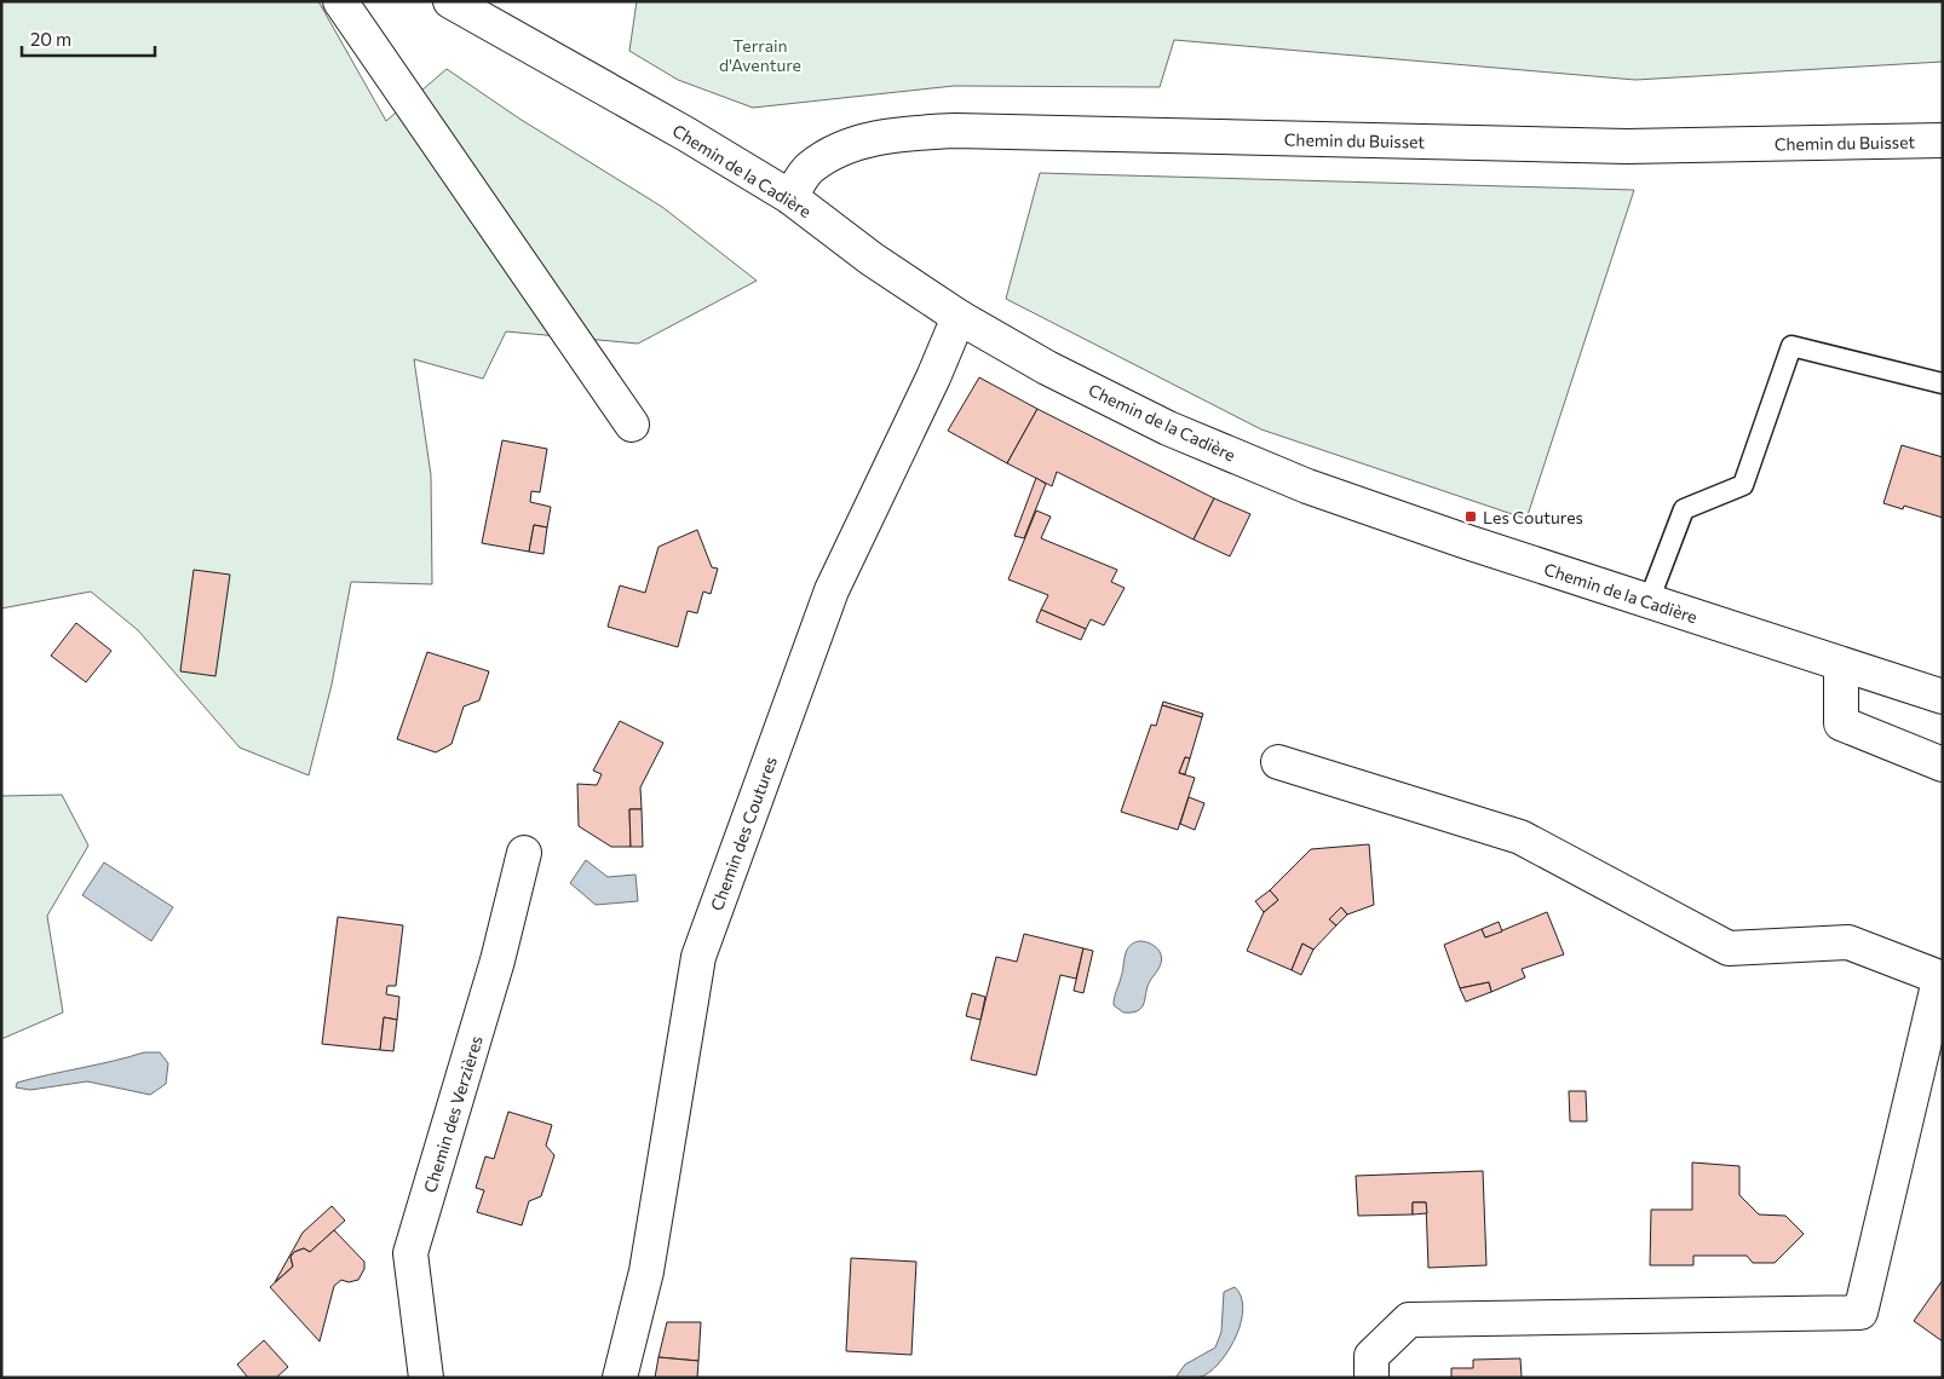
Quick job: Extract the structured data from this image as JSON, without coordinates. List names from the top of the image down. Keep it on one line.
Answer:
{"streets":{"street":["Chemin du Buisset","Chemin de la Cadière","Chemin des Coutures","Chemin des Verzières"]},"crossings":[["Chemin du Buisset","Chemin de la Cadière"],["Chemin de la Cadière","Chemin des Coutures"]],"parks":["Terrain d'Aventure"],"places":{"transit":["Les Coutures"]},"scale_bar":"20 m"}
